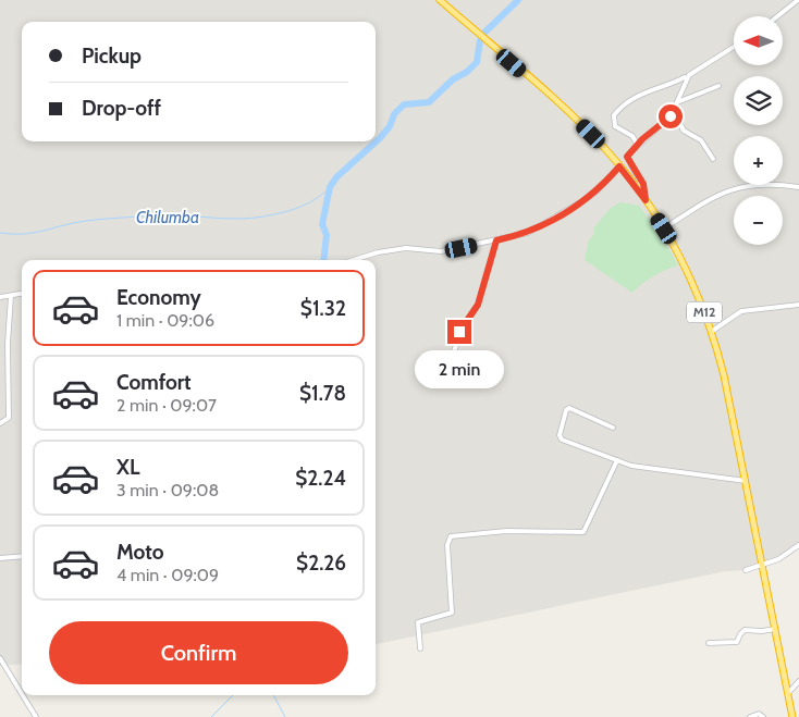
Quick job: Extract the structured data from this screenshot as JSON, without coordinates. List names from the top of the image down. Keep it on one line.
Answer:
{"streets":{"highway":["M12"]},"water":["Chilumba"],"north":"left","page":{"map_buttons":["+","−"],"banner":["Pickup","Drop-off"],"list":[{"name":"Economy","note":"1 min · 09:06","value":"$1.32"},{"name":"Comfort","note":"2 min · 09:07","value":"$1.78"},{"name":"XL","note":"3 min · 09:08","value":"$2.24"},{"name":"Moto","note":"4 min · 09:09","value":"$2.26"}],"bubble":"2 min","buttons":"Confirm"}}
